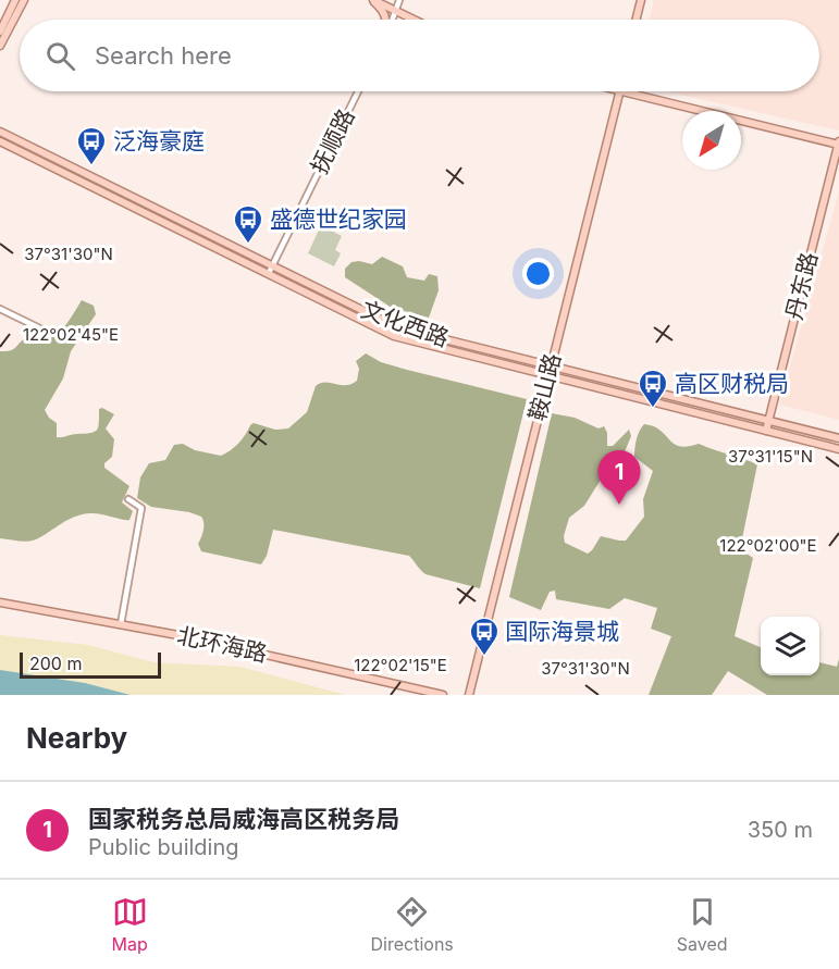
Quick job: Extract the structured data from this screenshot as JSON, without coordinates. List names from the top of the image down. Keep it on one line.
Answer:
{"streets":{"main road":["丹东路","文化西路","鞍山路","北环海路"],"street":["抚顺路"]},"crossings":[["抚顺路","文化西路"],["丹东路","文化西路"],["文化西路","鞍山路"]],"places":{"bus stop":["泛海豪庭","盛德世纪家园","高区财税局","国际海景城"]},"scale_bar":"200 m","north":"bottom left","page":{"search":"Search here","pins":"1","scale":"200 m","heading":"Nearby","list":[{"mark":"1","name":"国家税务总局威海高区税务局","note":"Public building","value":"350 m"}],"nav":["Map","Directions","Saved"]},"coordinates":["37°31'30\"N","122°02'45\"E","37°31'15\"N","122°02'00\"E","122°02'15\"E"]}
